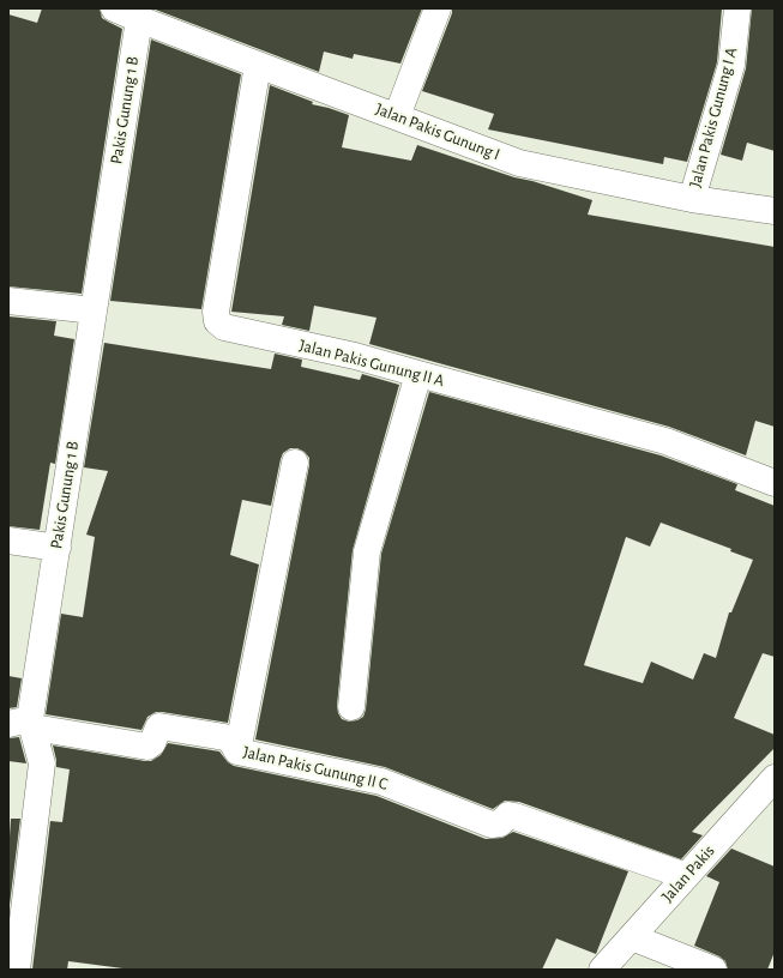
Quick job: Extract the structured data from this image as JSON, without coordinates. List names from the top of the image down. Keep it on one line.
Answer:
{"streets":{"street":["Pakis Gunung 1 B","Jalan Pakis Gunung I A","Jalan Pakis Gunung I","Jalan Pakis Gunung II A","Jalan Pakis Gunung II C","Jalan Pakis"]},"crossings":[["Pakis Gunung 1 B","Jalan Pakis Gunung I"],["Pakis Gunung 1 B","Jalan Pakis Gunung II C"],["Jalan Pakis Gunung I A","Jalan Pakis Gunung I"],["Jalan Pakis Gunung I","Jalan Pakis Gunung II A"],["Jalan Pakis Gunung II C","Jalan Pakis"]]}
